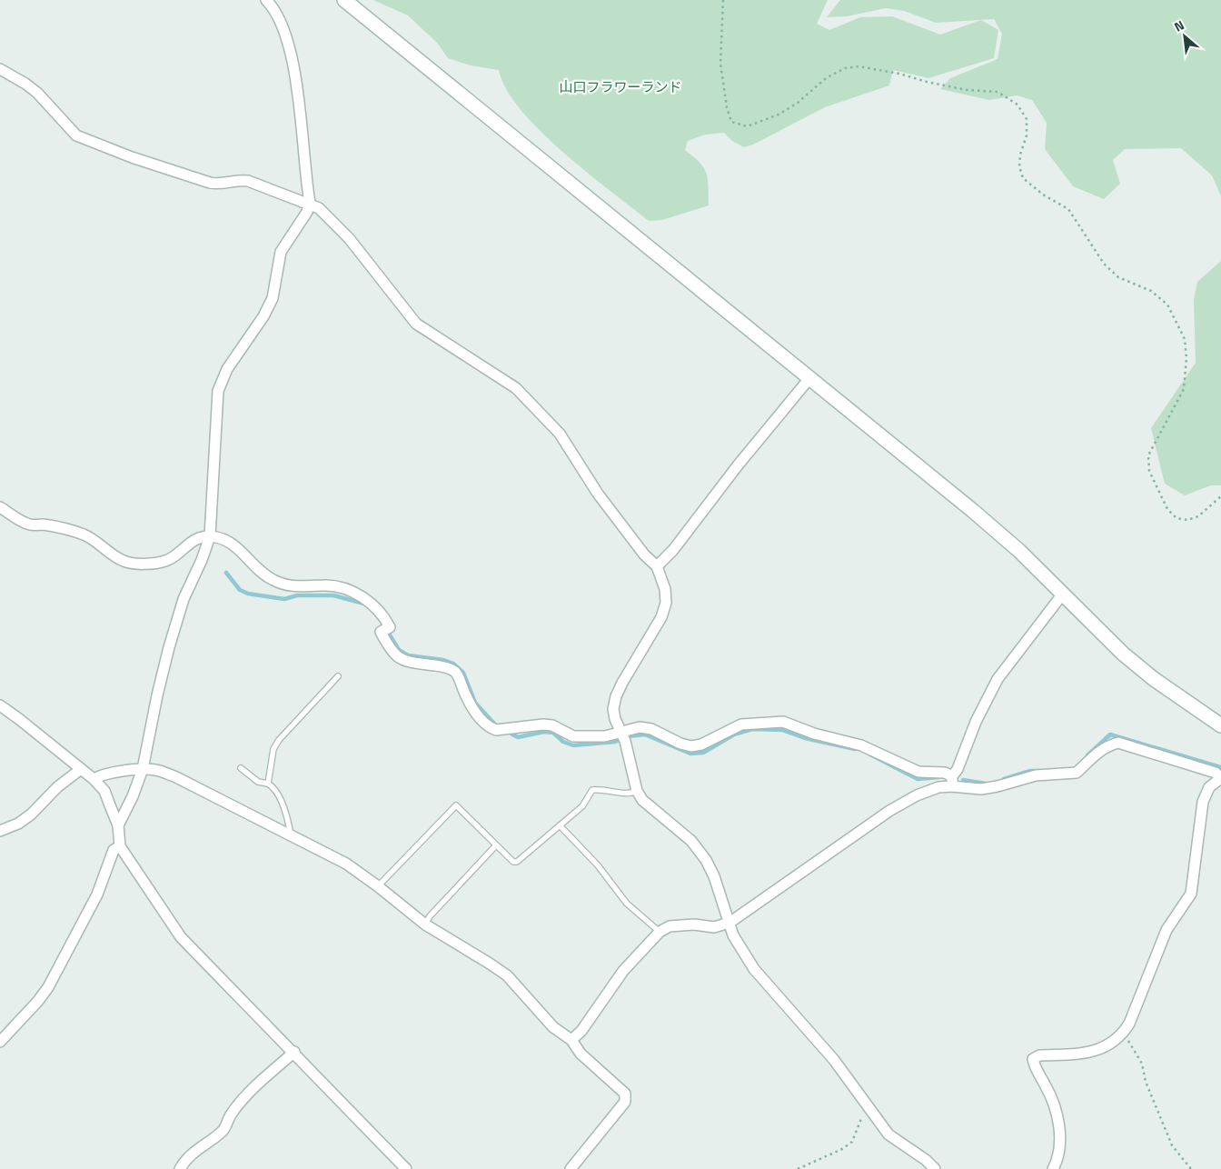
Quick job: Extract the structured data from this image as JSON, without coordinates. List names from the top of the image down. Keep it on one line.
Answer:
{"parks":["山口フラワーランド"],"north":"top left"}
